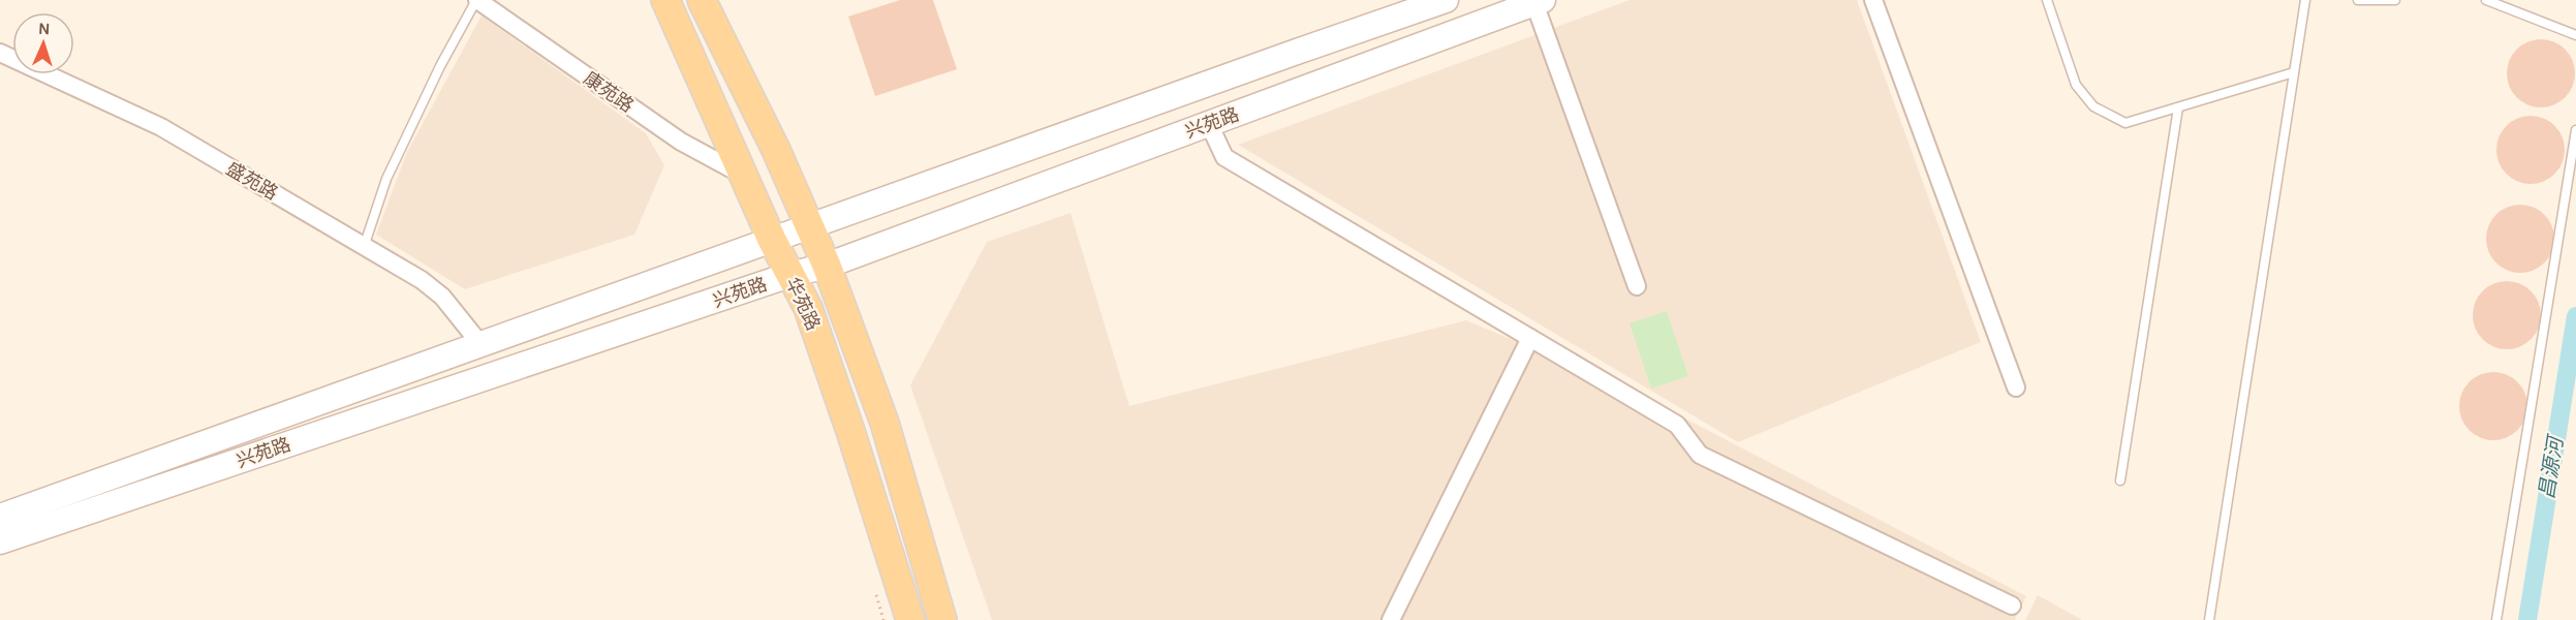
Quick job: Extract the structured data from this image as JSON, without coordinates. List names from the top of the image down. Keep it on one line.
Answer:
{"streets":{"main road":["兴苑路","华苑路"],"street":["康苑路","盛苑路"]},"crossings":[["康苑路","华苑路"],["兴苑路","盛苑路"],["兴苑路","华苑路"]],"water":["昌源河"],"north":"top"}
